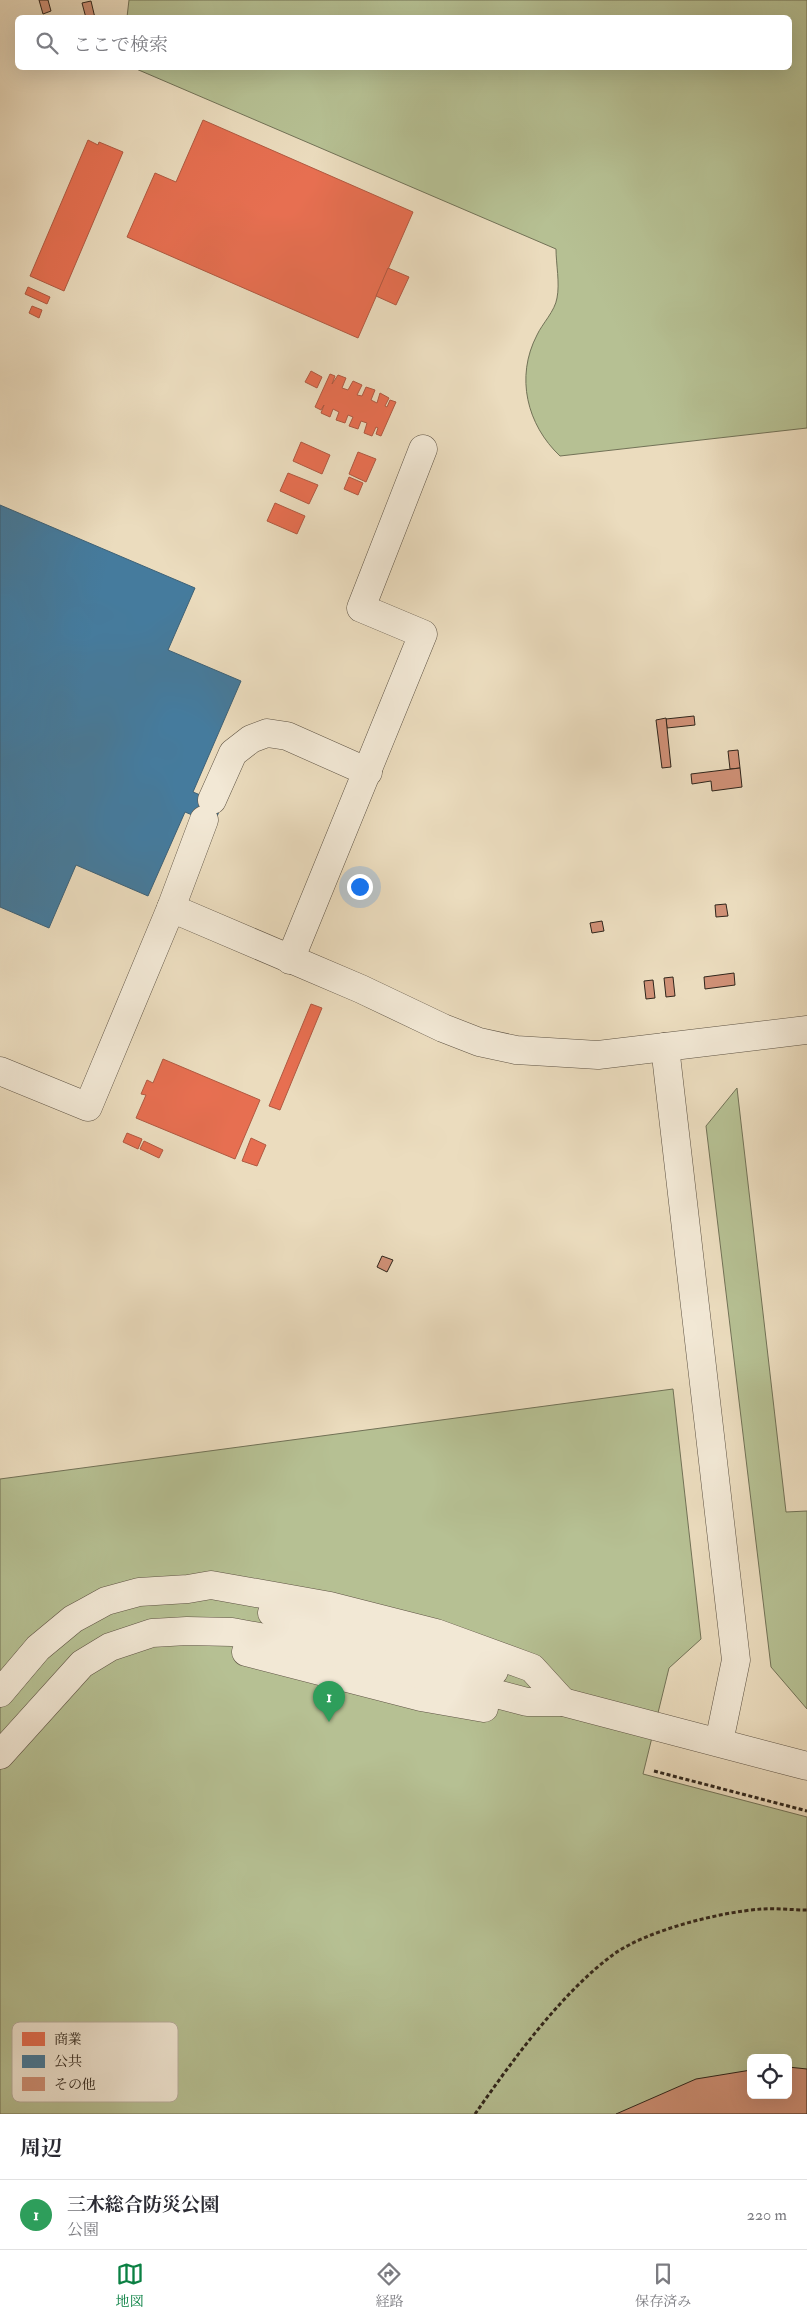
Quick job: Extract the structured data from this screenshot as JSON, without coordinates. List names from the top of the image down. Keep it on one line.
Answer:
{"legend":["商業","公共","その他"],"page":{"search":"ここで検索","pins":"1","heading":"周辺","list":[{"mark":"1","name":"三木総合防災公園","note":"公園","value":"220 m"}],"nav":["地図","経路","保存済み"]}}
